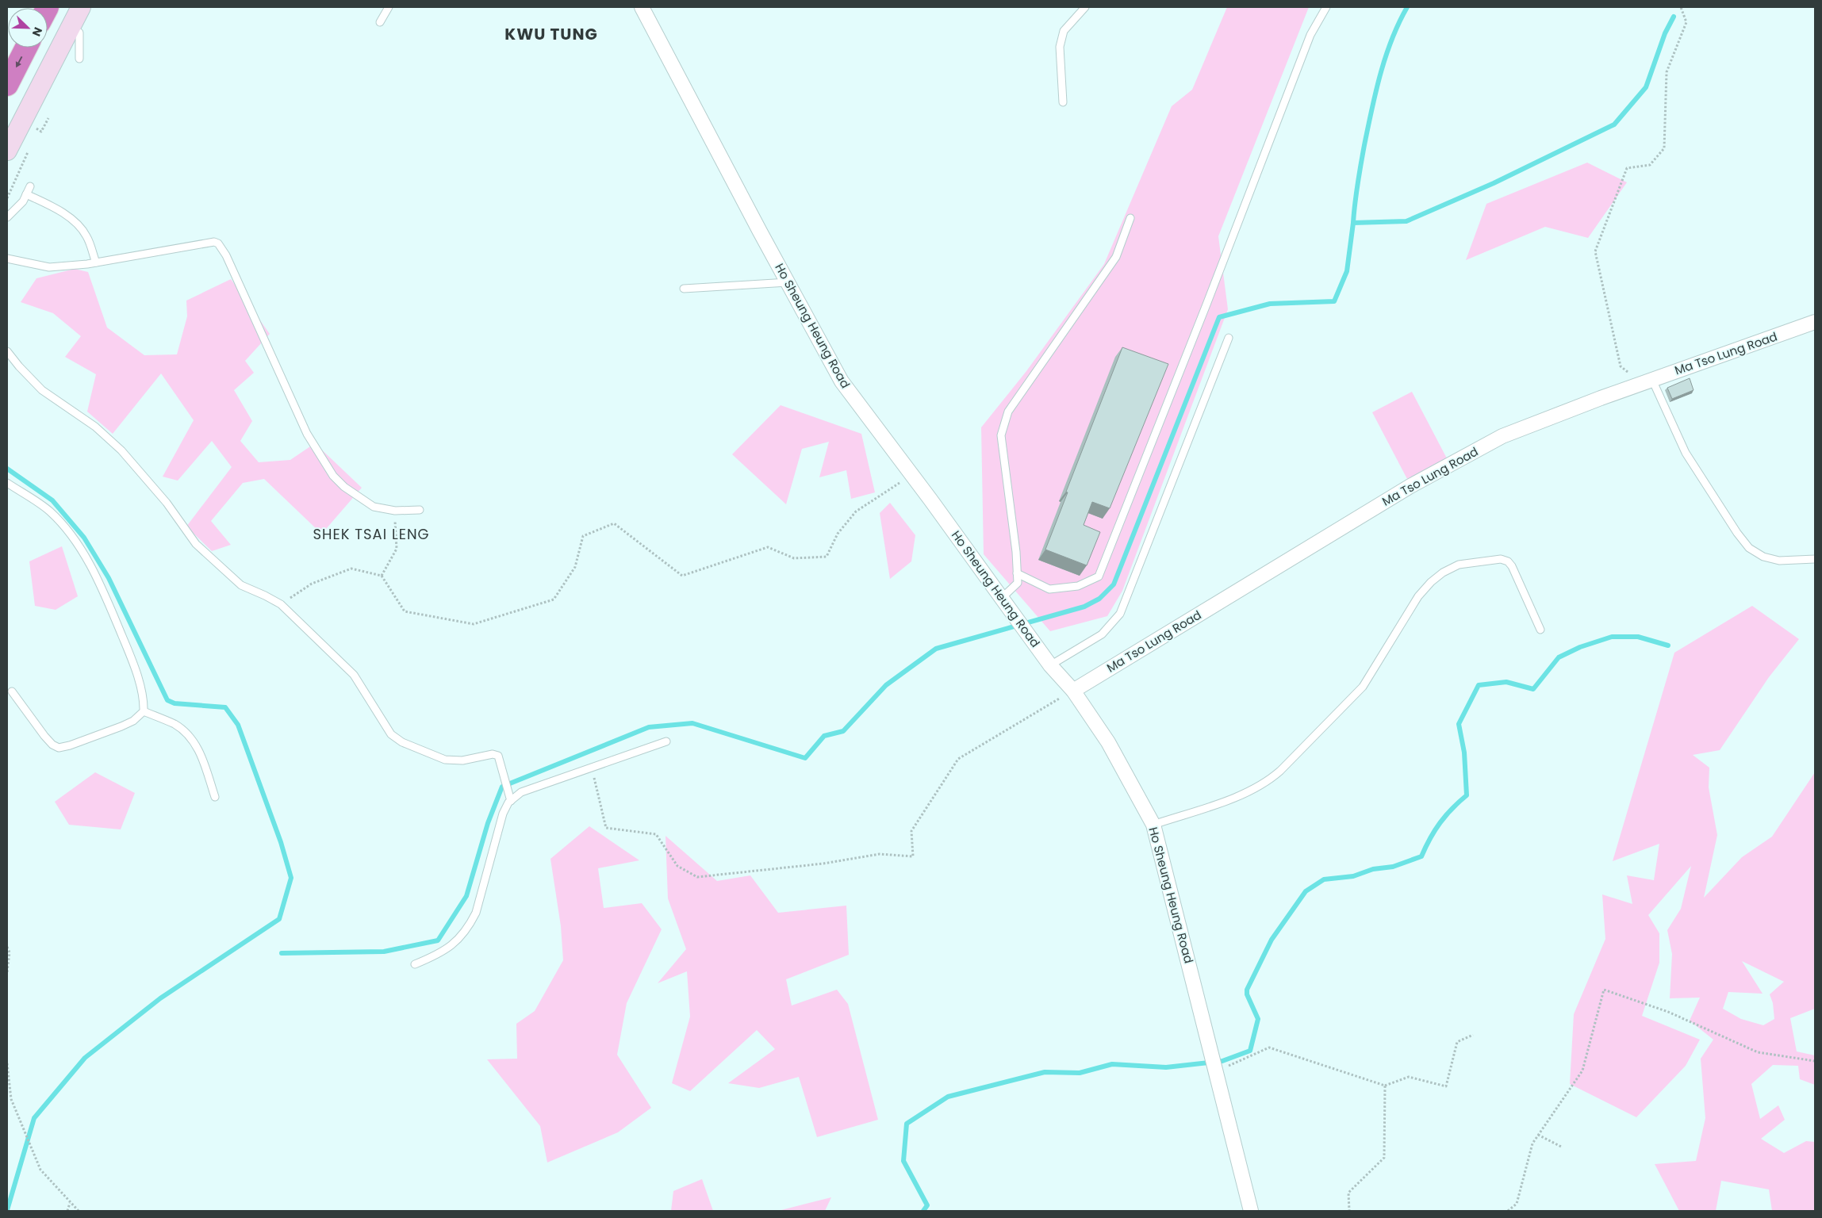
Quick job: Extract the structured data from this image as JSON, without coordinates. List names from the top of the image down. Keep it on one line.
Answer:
{"streets":{"street":["Ho Sheung Heung Road","Ma Tso Lung Road"]},"crossings":[["Ho Sheung Heung Road","Ma Tso Lung Road"]],"districts":["KWU TUNG","SHEK TSAI LENG"],"north":"bottom right"}
